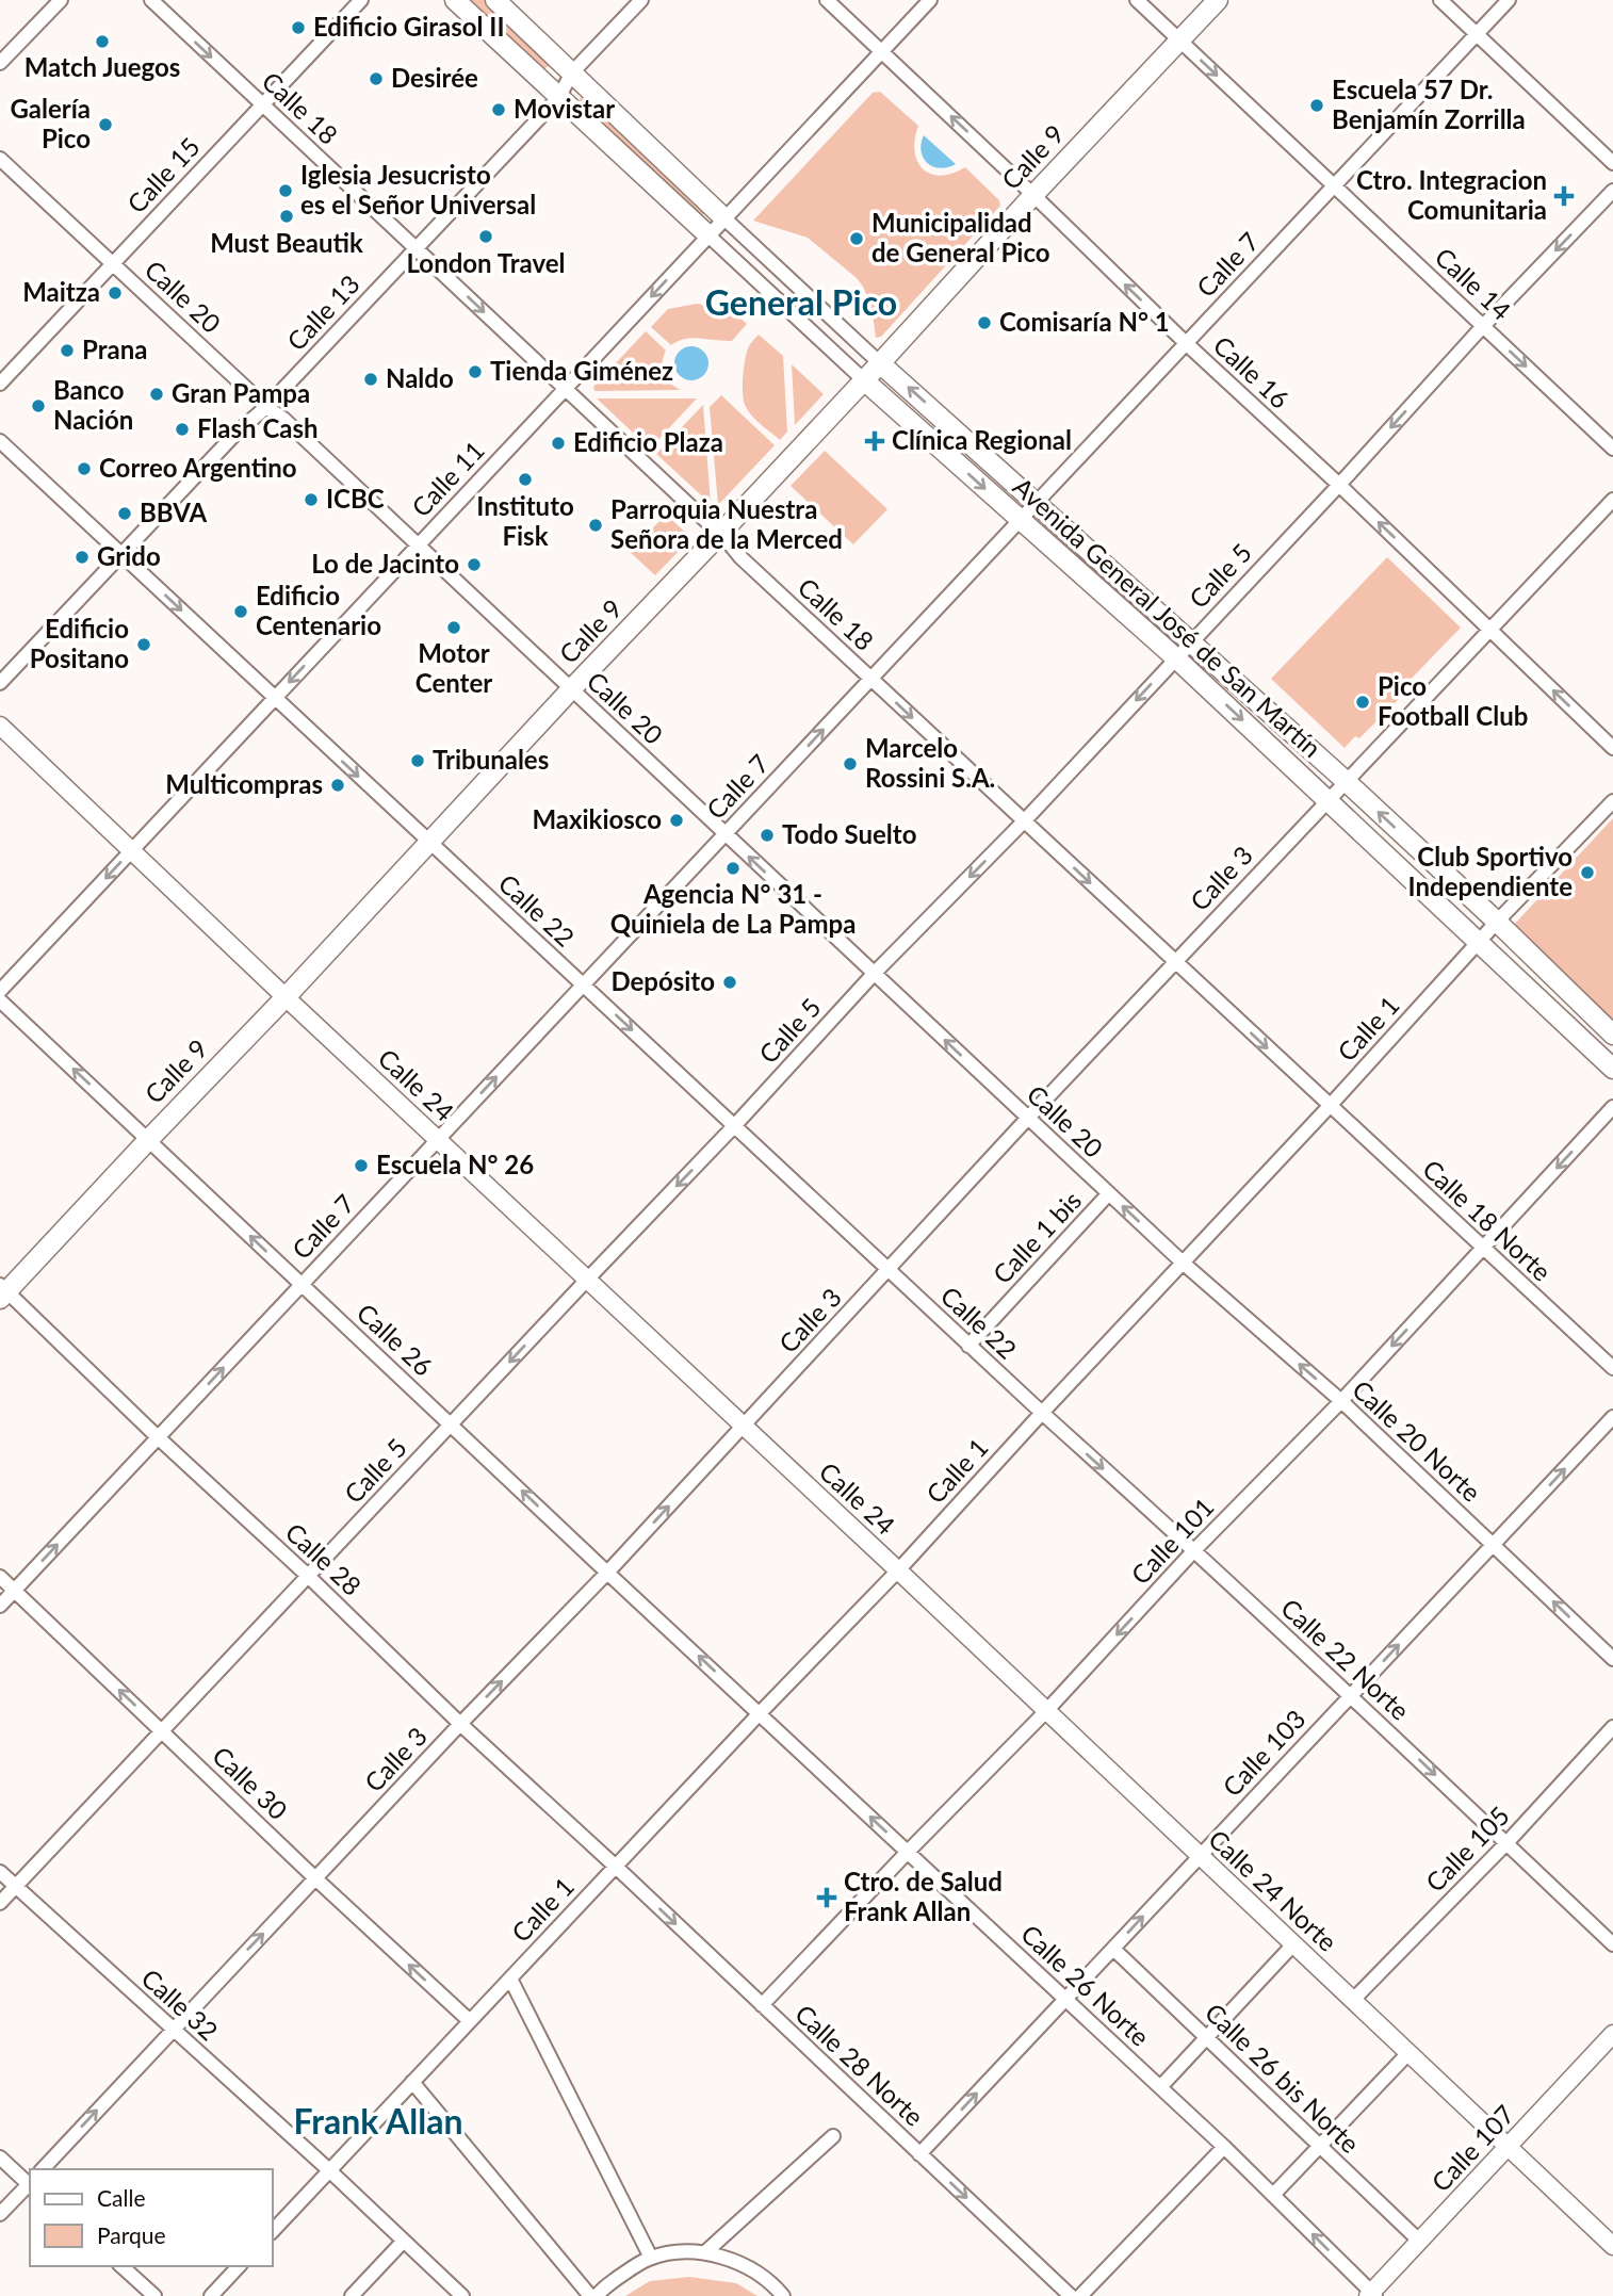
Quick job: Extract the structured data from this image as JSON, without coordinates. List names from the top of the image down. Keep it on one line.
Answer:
{"streets":{"main road":["Calle 9","Avenida General José de San Martín"],"street":["Calle 18","Calle 15","Calle 7","Calle 14","Calle 20","Calle 13","Calle 16","Calle 11","Calle 5","Calle 3","Calle 22","Calle 1","Calle 24","Calle 18 Norte","Calle 1 bis","Calle 26","Calle 20 Norte","Calle 101","Calle 28","Calle 22 Norte","Calle 103","Calle 30","Calle 105","Calle 24 Norte","Calle 26 Norte","Calle 32","Calle 28 Norte","Calle 26 bis Norte","Calle 107"]},"crossings":[["Calle 18","Calle 9"],["Calle 18","Calle 15"],["Calle 18","Calle 7"],["Calle 18","Calle 13"],["Calle 18","Calle 11"],["Calle 18","Calle 5"],["Calle 18","Calle 3"],["Calle 18","Calle 1"],["Calle 18","Calle 18 Norte"],["Calle 9","Calle 14"],["Calle 9","Calle 20"],["Calle 9","Calle 16"],["Calle 9","Avenida General José de San Martín"],["Calle 9","Calle 22"],["Calle 9","Calle 24"],["Calle 9","Calle 26"],["Calle 9","Calle 28"],["Calle 15","Calle 20"],["Calle 7","Calle 14"],["Calle 7","Calle 20"],["Calle 7","Calle 16"],["Calle 7","Avenida General José de San Martín"],["Calle 7","Calle 22"],["Calle 7","Calle 24"],["Calle 7","Calle 26"],["Calle 7","Calle 28"],["Calle 7","Calle 30"],["Calle 14","Calle 5"],["Calle 20","Calle 13"],["Calle 20","Calle 11"],["Calle 20","Calle 5"],["Calle 20","Calle 3"],["Calle 20","Calle 1"],["Calle 20","Calle 1 bis"],["Calle 20","Calle 20 Norte"],["Calle 13","Avenida General José de San Martín"],["Calle 13","Calle 22"],["Calle 16","Calle 11"],["Calle 16","Calle 5"],["Calle 16","Calle 3"],["Calle 11","Avenida General José de San Martín"],["Calle 11","Calle 22"],["Calle 11","Calle 24"],["Calle 5","Avenida General José de San Martín"],["Calle 5","Calle 22"],["Calle 5","Calle 24"],["Calle 5","Calle 26"],["Calle 5","Calle 28"],["Calle 5","Calle 30"],["Calle 5","Calle 32"],["Avenida General José de San Martín","Calle 3"],["Avenida General José de San Martín","Calle 1"],["Calle 3","Calle 22"],["Calle 3","Calle 24"],["Calle 3","Calle 26"],["Calle 3","Calle 28"],["Calle 3","Calle 30"],["Calle 3","Calle 32"],["Calle 22","Calle 1"],["Calle 22","Calle 1 bis"],["Calle 22","Calle 22 Norte"],["Calle 1","Calle 24"],["Calle 1","Calle 18 Norte"],["Calle 1","Calle 26"],["Calle 1","Calle 20 Norte"],["Calle 1","Calle 28"],["Calle 1","Calle 22 Norte"],["Calle 1","Calle 30"],["Calle 1","Calle 24 Norte"],["Calle 1","Calle 26 Norte"],["Calle 1","Calle 32"],["Calle 1","Calle 28 Norte"],["Calle 24","Calle 24 Norte"],["Calle 18 Norte","Calle 101"],["Calle 26","Calle 26 Norte"],["Calle 20 Norte","Calle 101"],["Calle 20 Norte","Calle 103"],["Calle 101","Calle 22 Norte"],["Calle 101","Calle 24 Norte"],["Calle 101","Calle 26 Norte"],["Calle 101","Calle 28 Norte"],["Calle 28","Calle 28 Norte"],["Calle 22 Norte","Calle 103"],["Calle 22 Norte","Calle 105"],["Calle 103","Calle 24 Norte"],["Calle 103","Calle 26 Norte"],["Calle 103","Calle 28 Norte"],["Calle 103","Calle 26 bis Norte"],["Calle 105","Calle 24 Norte"],["Calle 24 Norte","Calle 107"],["Calle 26 Norte","Calle 107"],["Calle 26 bis Norte","Calle 107"]],"one_way":["Calle 18","Calle 7","Calle 14","Calle 16","Calle 11","Calle 5","Calle 3","Calle 22","Calle 26","Calle 20 Norte","Calle 101","Calle 22 Norte","Calle 103","Calle 30","Calle 26 Norte","Calle 28 Norte"],"districts":["General Pico","Frank Allan"],"places":{"other":["Edificio Girasol II","Match Juegos","Desirée","Escuela 57 Dr. Benjamín Zorrilla","Movistar","Galería Pico","Iglesia Jesucristo es el Señor Universal","Must Beautik","London Travel","Municipalidad de General Pico","Maitza","Comisaría N° 1","Prana","Tienda Giménez","Naldo","Gran Pampa","Banco Nación","Flash Cash","Edificio Plaza","Correo Argentino","Instituto Fisk","ICBC","BBVA","Parroquia Nuestra Señora de la Merced","Grido","Lo de Jacinto","Edificio Centenario","Motor Center","Edificio Positano","Pico Football Club","Tribunales","Marcelo Rossini S.A.","Multicompras","Maxikiosco","Todo Suelto","Agencia N° 31 - Quiniela de La Pampa","Club Sportivo Independiente","Depósito","Escuela N° 26"],"health":["Ctro. Integracion Comunitaria","Clínica Regional","Ctro. de Salud Frank Allan"]},"legend":["Calle","Parque"]}
